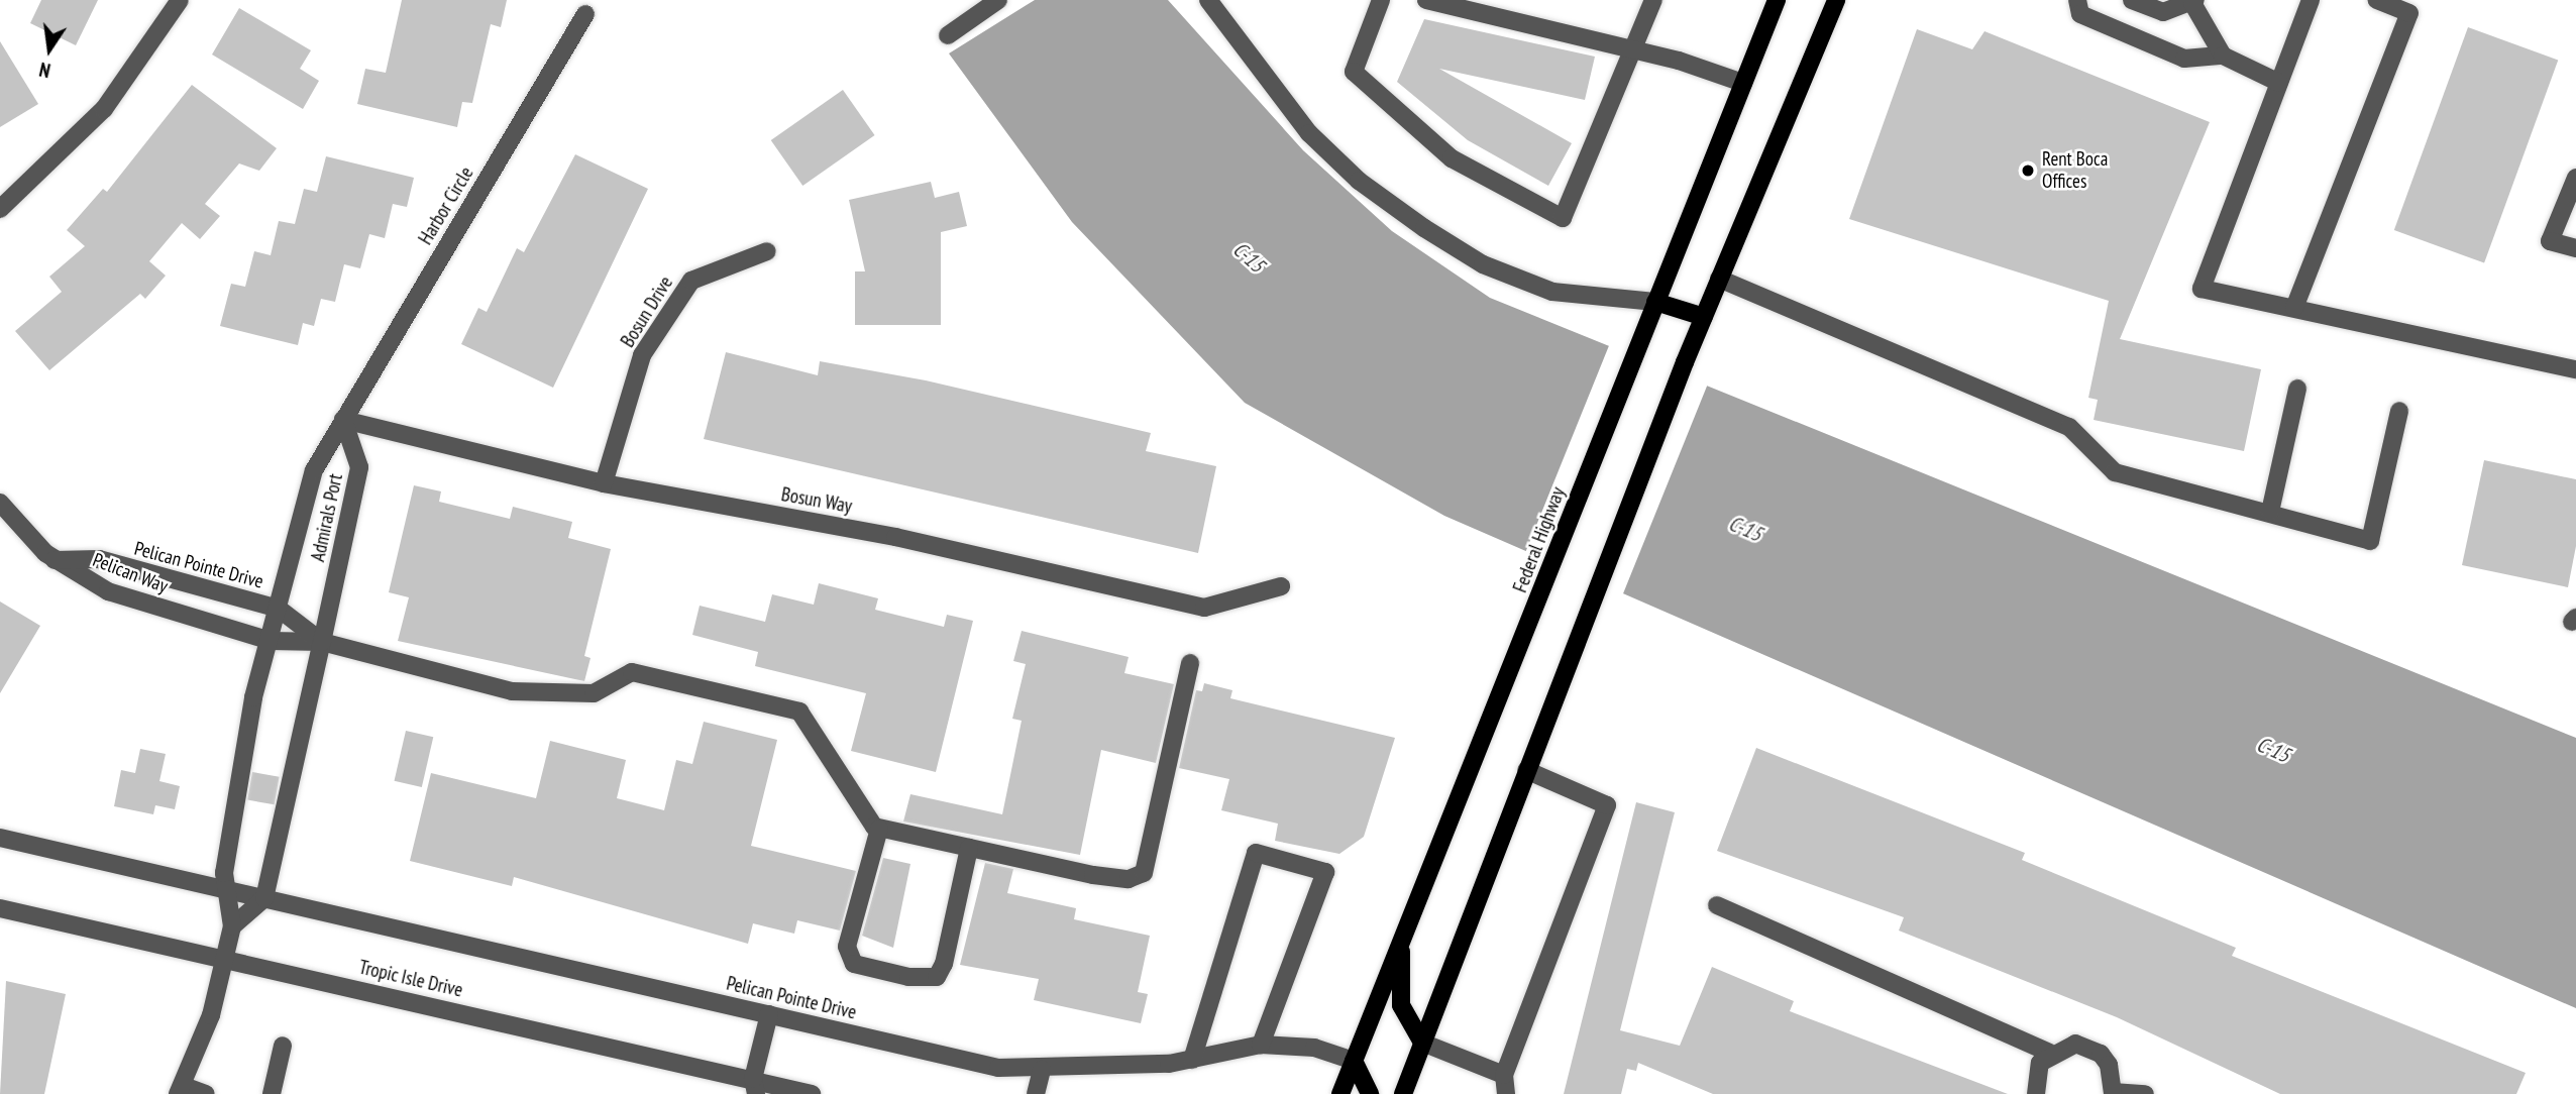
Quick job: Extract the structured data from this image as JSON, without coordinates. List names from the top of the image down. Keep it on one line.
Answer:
{"streets":{"main road":["Federal Highway"],"street":["Harbor Circle","Bosun Drive","Bosun Way","Admirals Port","Pelican Pointe Drive","Pelican Way","Tropic Isle Drive"]},"crossings":[["Harbor Circle","Bosun Way"],["Harbor Circle","Admirals Port"],["Bosun Drive","Bosun Way"],["Bosun Way","Admirals Port"],["Admirals Port","Pelican Pointe Drive"],["Admirals Port","Pelican Way"],["Federal Highway","Pelican Pointe Drive"],["Pelican Pointe Drive","Pelican Way"]],"water":["C-15"],"places":["Rent Boca Offices"],"north":"bottom"}
